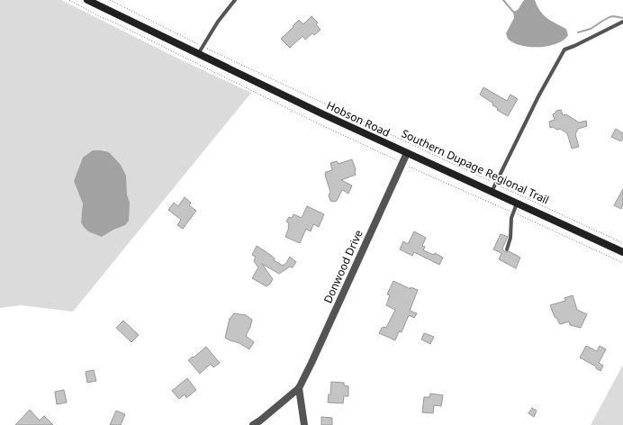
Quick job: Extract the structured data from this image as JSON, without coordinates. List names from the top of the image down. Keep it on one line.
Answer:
{"streets":{"main road":["Hobson Road"],"street":["Donwood Drive"],"path":["Southern Dupage Regional Trail"]},"crossings":[["Hobson Road","Donwood Drive"]]}
